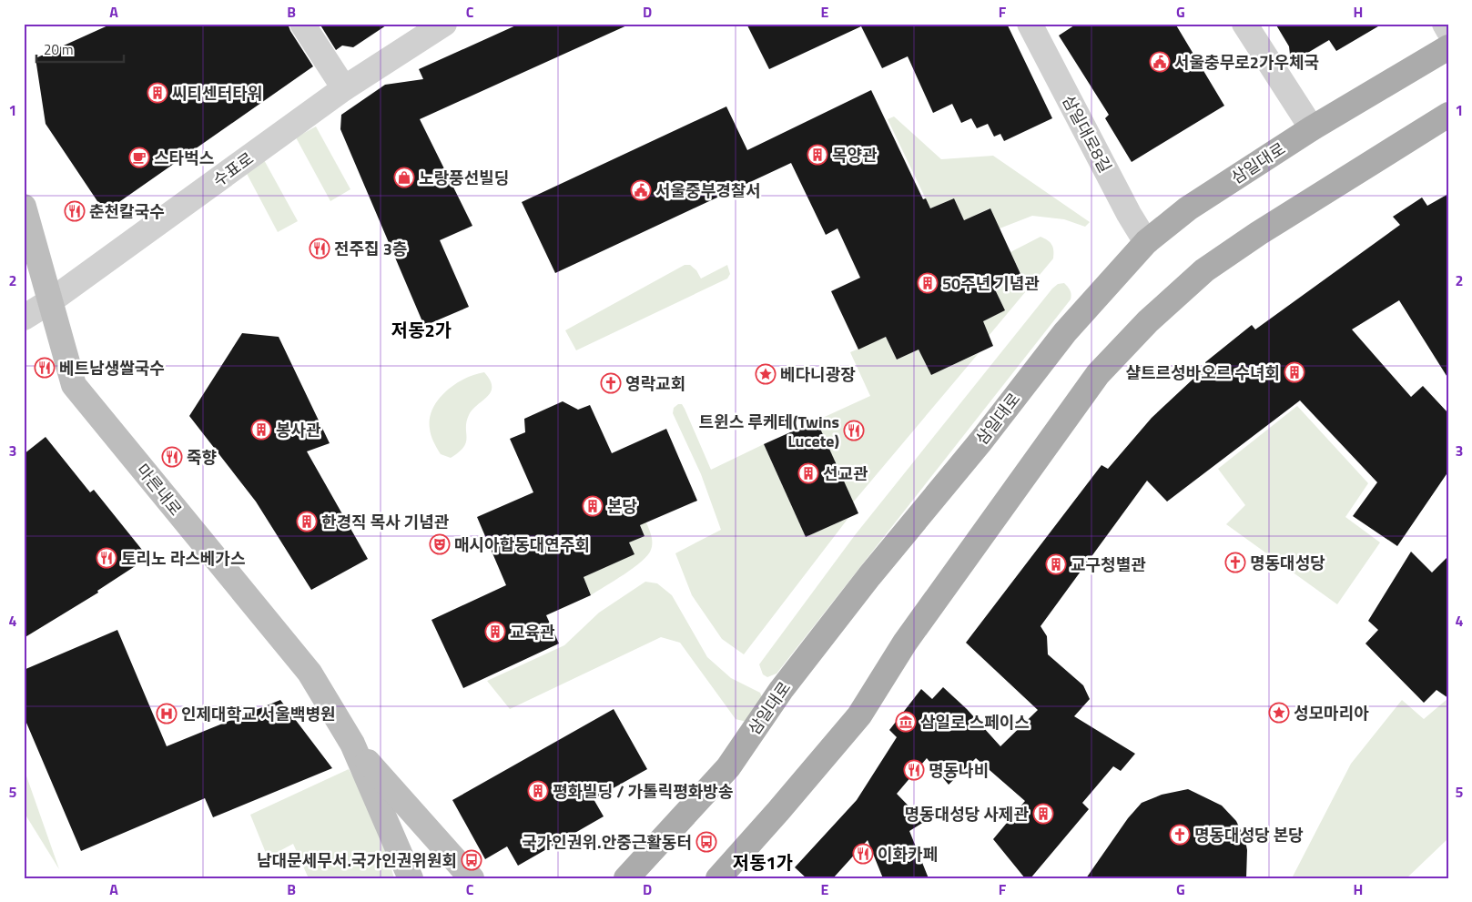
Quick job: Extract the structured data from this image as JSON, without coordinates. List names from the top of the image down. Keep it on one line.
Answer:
{"streets":{"main road":["삼일대로","마른내로"],"street":["삼일대로8길","수표로"]},"crossings":[["삼일대로8길","삼일대로"],["수표로","마른내로"]],"districts":["저동2가","저동1가"],"places":{"public building":["서울충무로2가우체국","서울중부경찰서"],"building":["씨티센터타워","목양관","50주년 기념관","샬트르성바오르 수녀회","봉사관","선교관","본당","한경직 목사 기념관","교구청별관","교육관","평화빌딩 / 가톨릭평화방송","명동대성당 사제관"],"cafe":["스타벅스"],"shop":["노랑풍선빌딩"],"restaurant":["춘천칼국수","전주집 3층","베트남생쌀국수","트윈스 루케테(Twins Lucete)","죽향","토리노 라스베가스","명동나비","이화카페"],"place":["베다니광장","성모마리아"],"church":["영락교회","명동대성당","명동대성당 본당"],"theatre":["매시아합동대연주회"],"hospital":["인제대학교 서울백병원"],"museum":["삼일로 스페이스"],"bus stop":["국가인권위.안중근활동터","남대문세무서.국가인권위원회"]},"scale_bar":"20 m","grid":{"columns":["A","B","C","D","E","F","G","H"],"rows":["1","2","3","4","5"]}}
